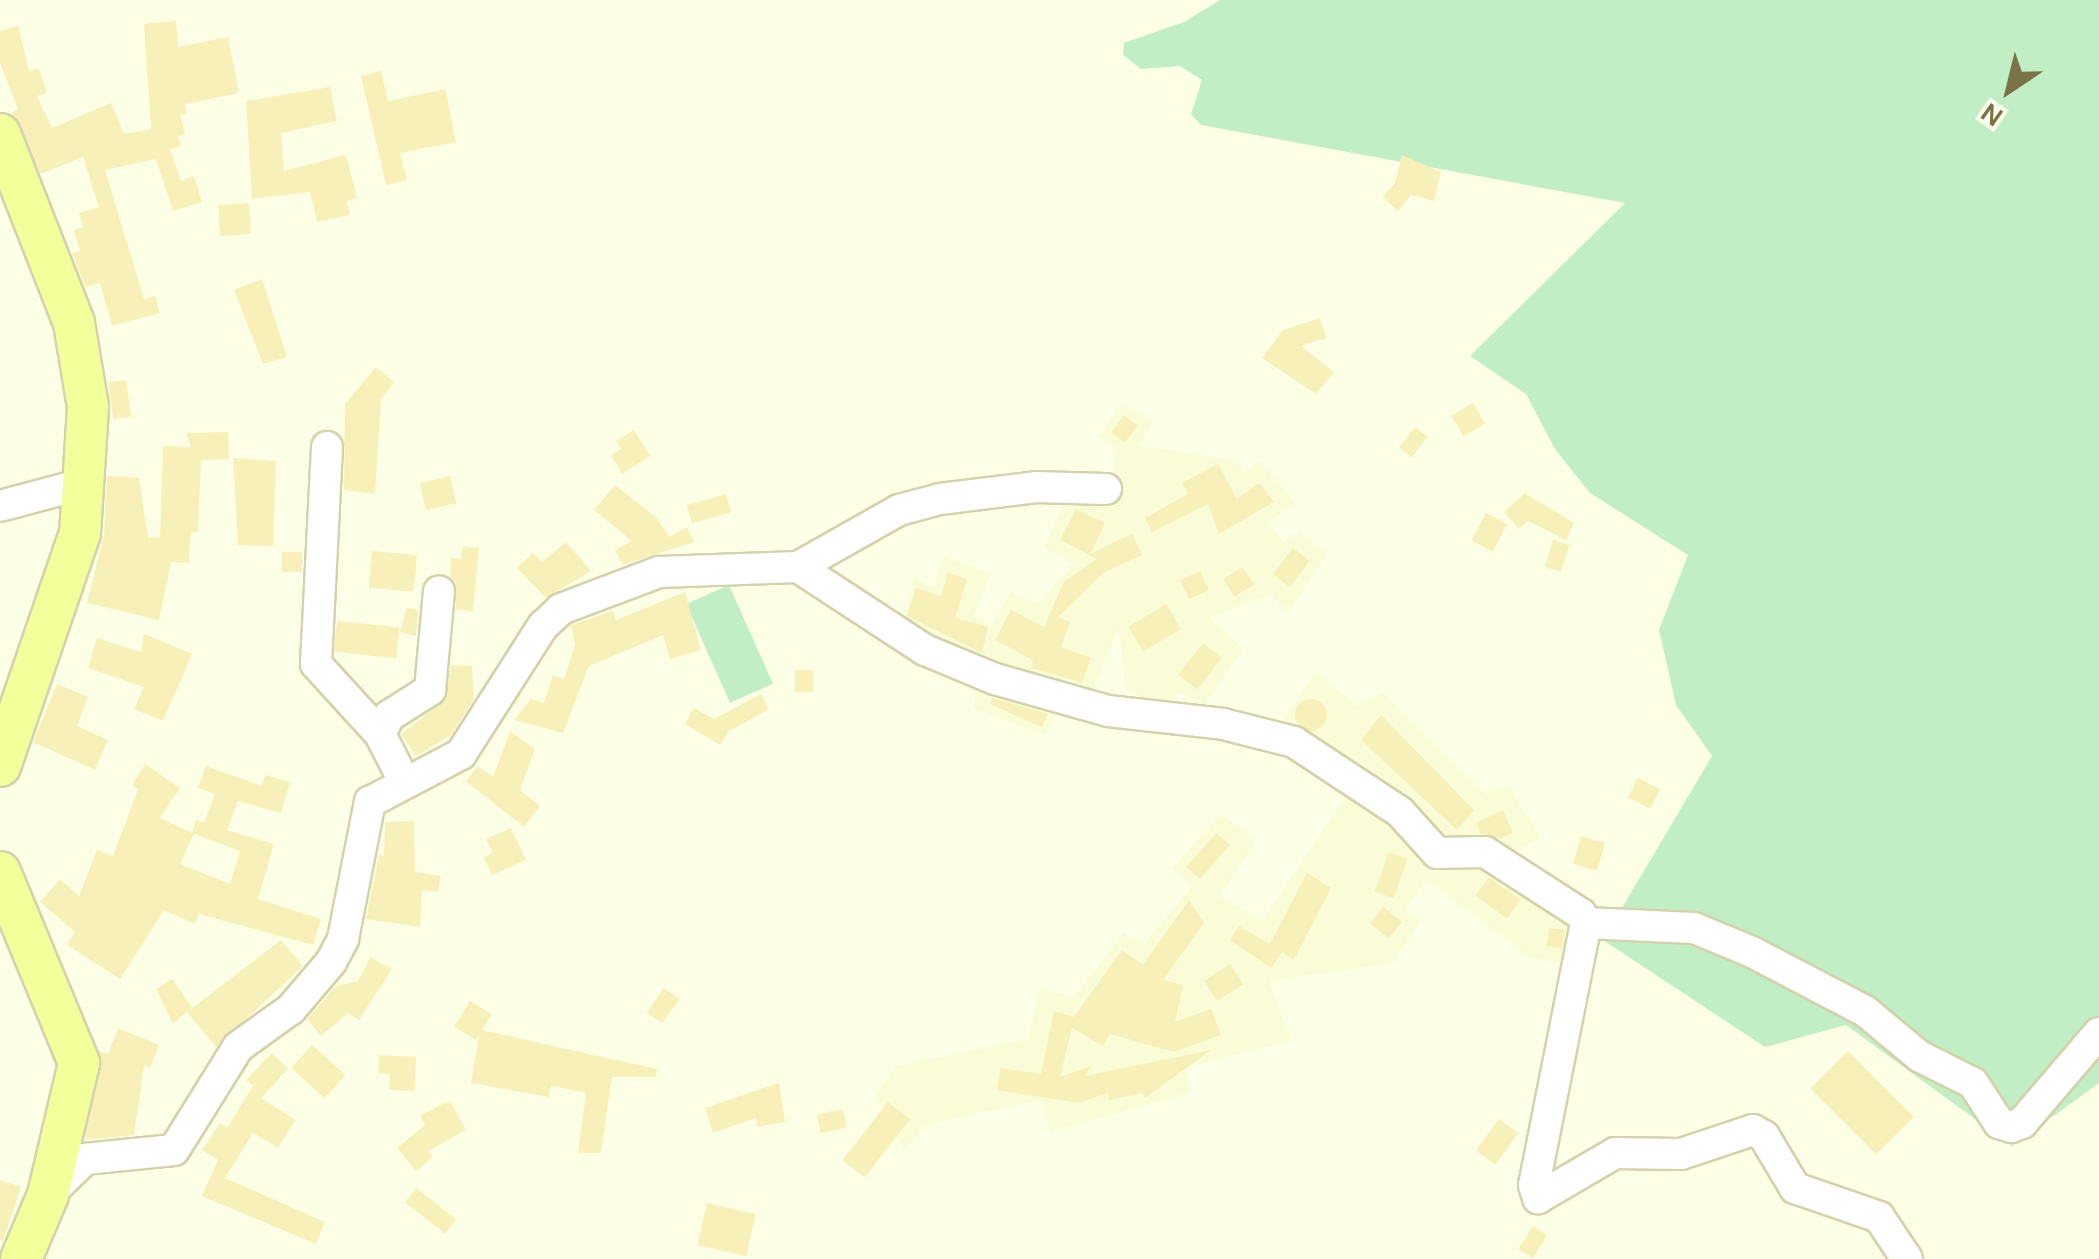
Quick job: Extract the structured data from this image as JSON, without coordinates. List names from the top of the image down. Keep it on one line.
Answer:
{"north":"bottom left"}
